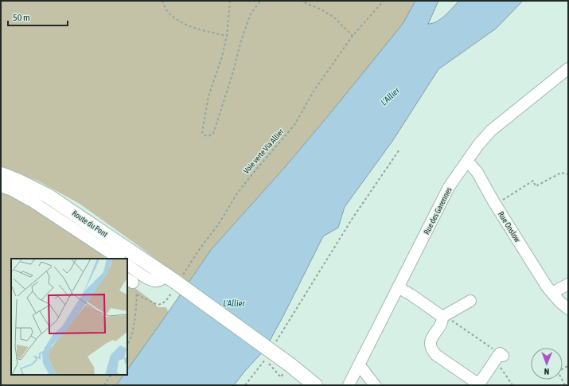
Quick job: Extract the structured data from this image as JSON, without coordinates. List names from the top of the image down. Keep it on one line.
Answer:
{"streets":{"main road":["Route du Pont"],"street":["Rue des Garennes","Rue Onslow"],"path":["Voie verte Via Allier"]},"crossings":[["Voie verte Via Allier","Route du Pont"],["Rue des Garennes","Rue Onslow"]],"water":["L'Allier"],"scale_bar":"50 m","north":"bottom"}
